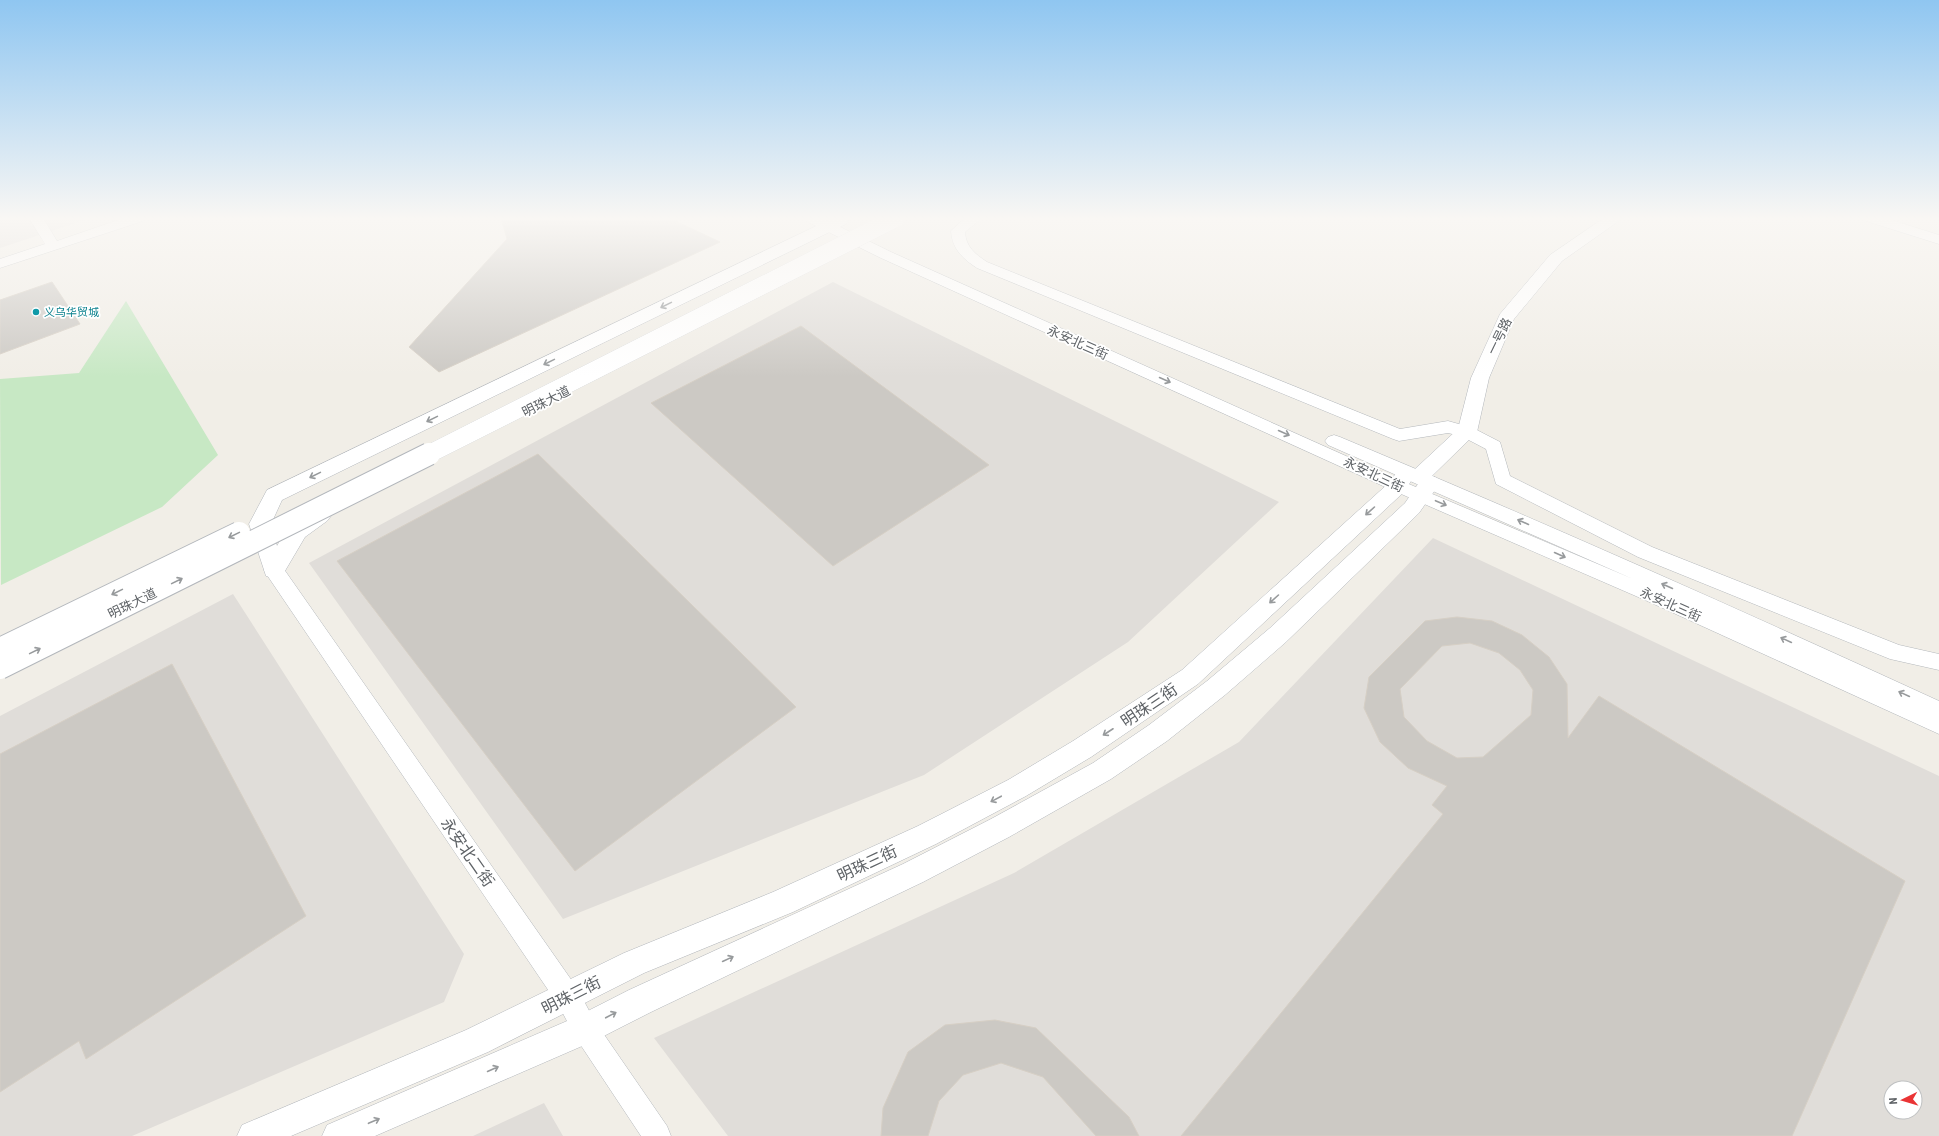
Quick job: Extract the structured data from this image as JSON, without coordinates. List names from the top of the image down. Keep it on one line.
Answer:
{"streets":{"street":["一号路","永安北三街","明珠大道","明珠三街","永安北二街"]},"crossings":[["永安北三街","明珠三街"],["明珠大道","永安北二街"],["明珠三街","永安北二街"]],"places":["义乌华贸城"],"north":"left"}
